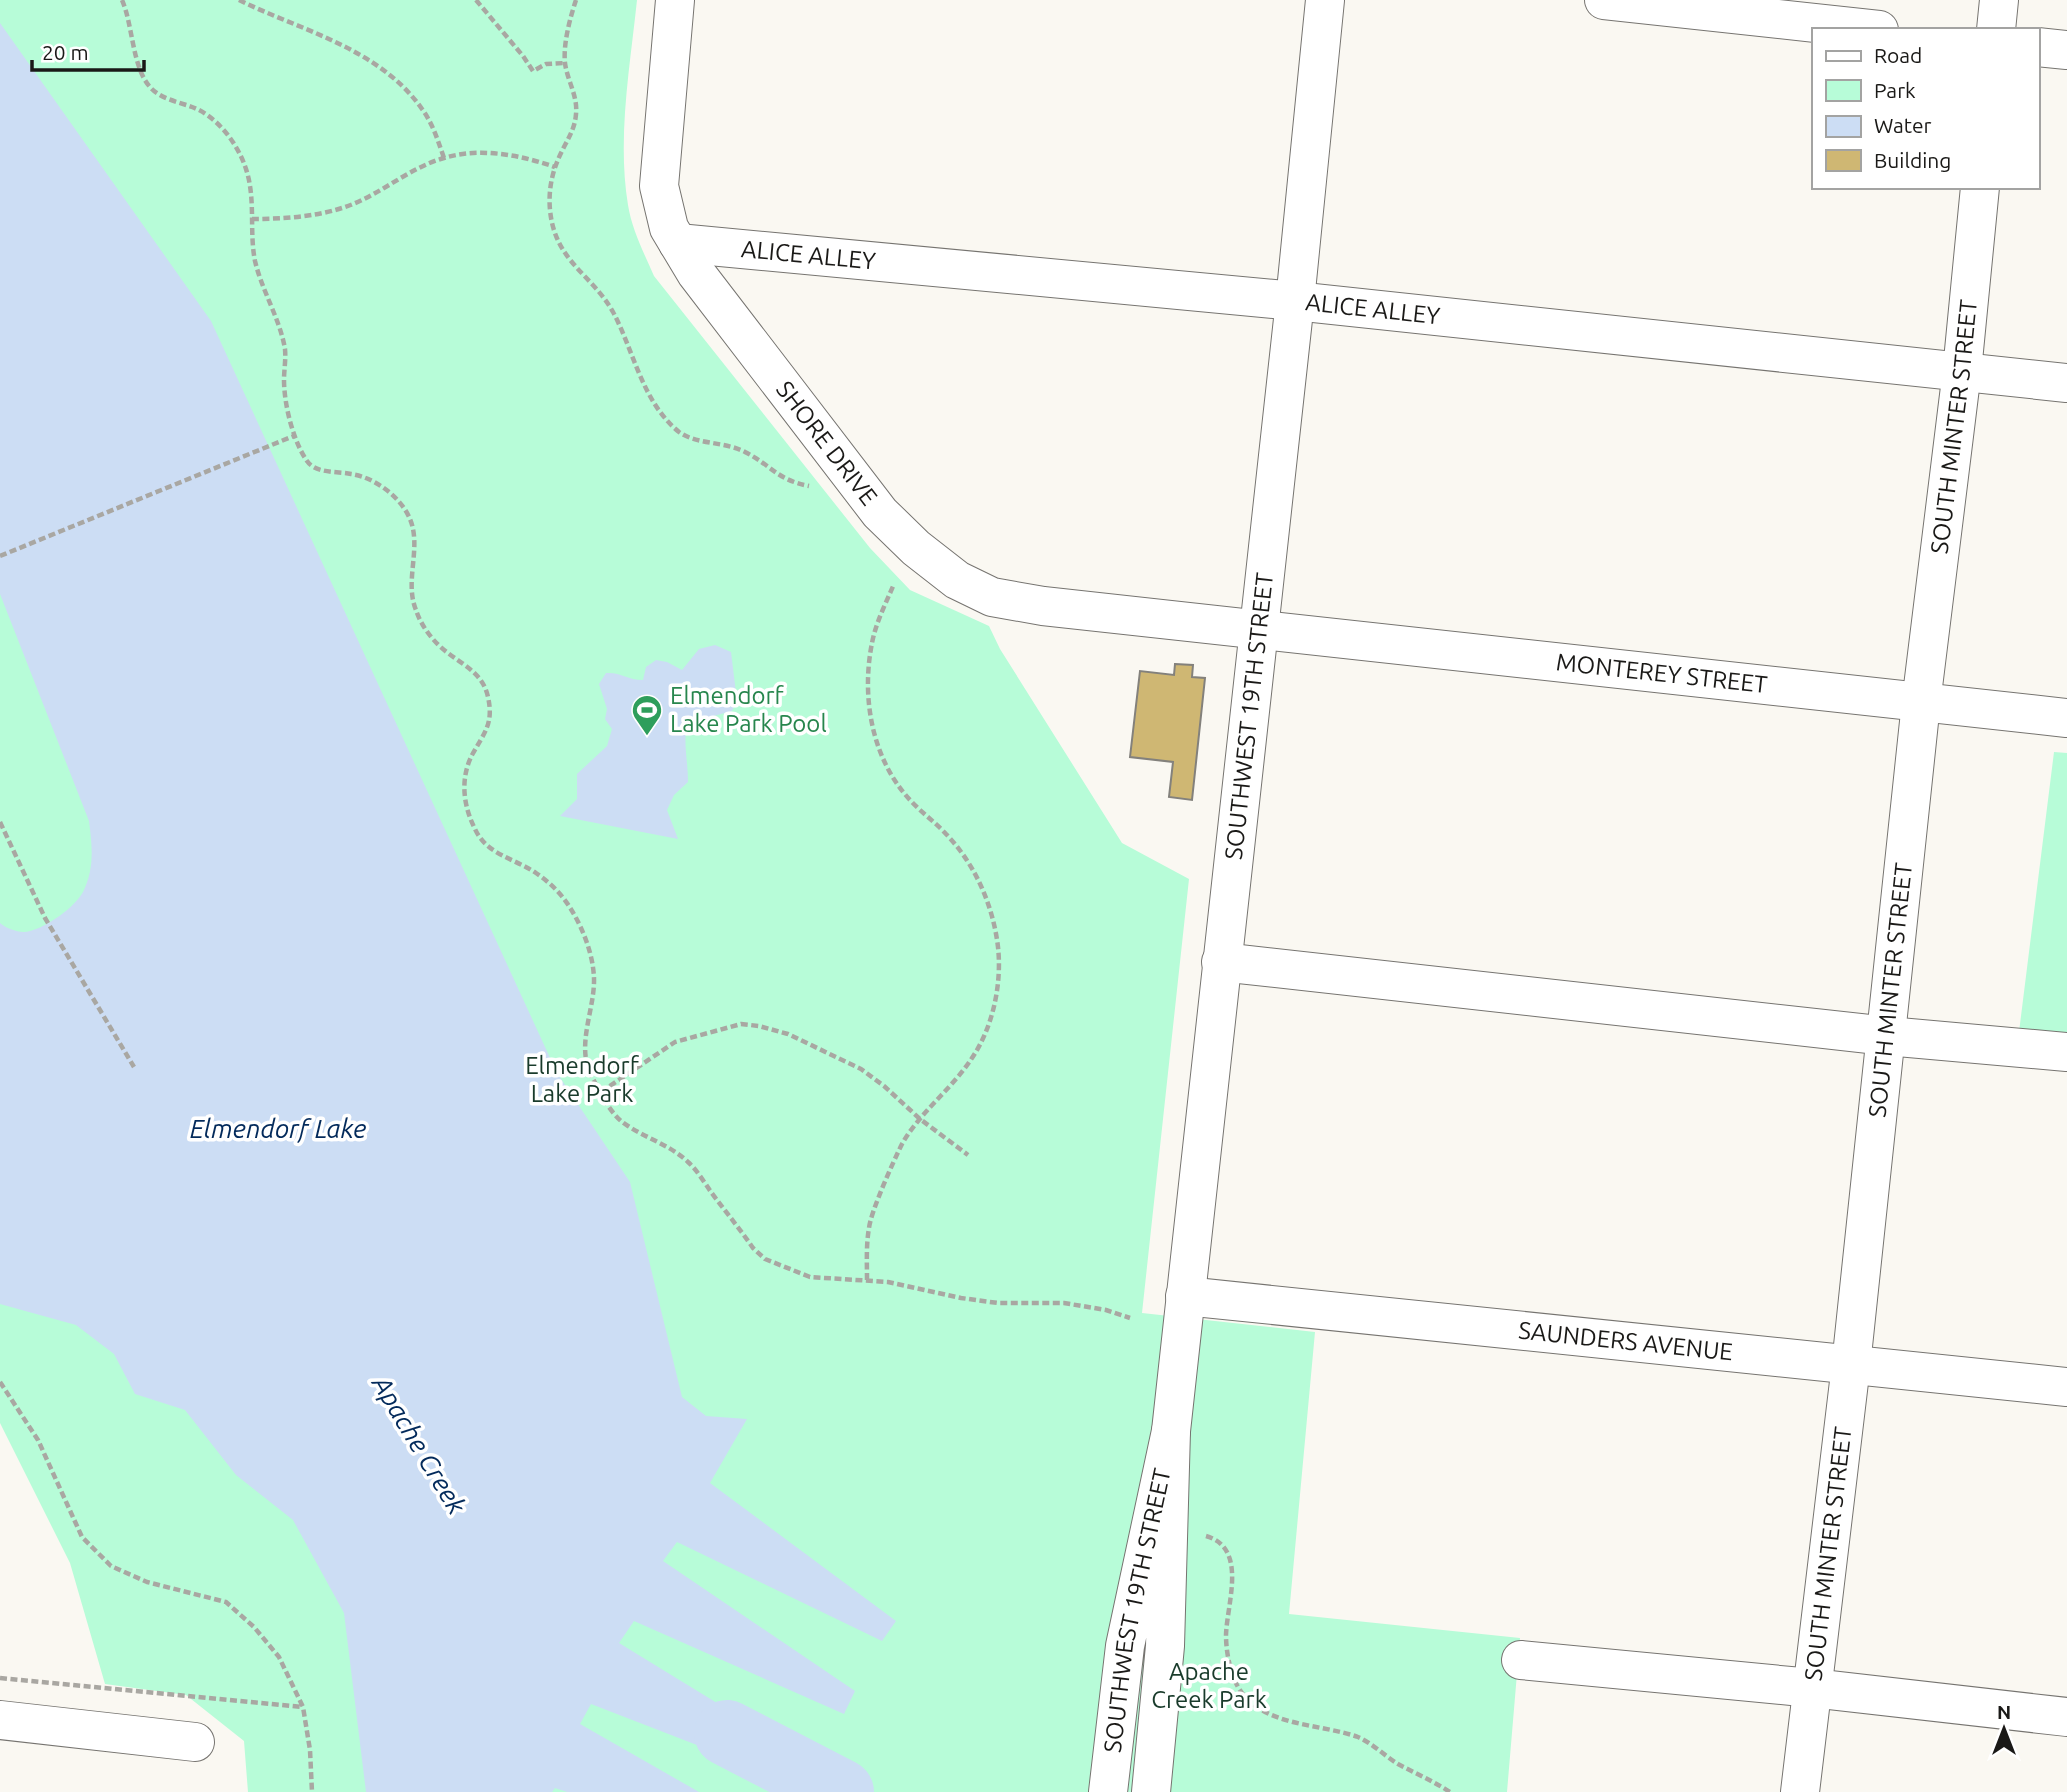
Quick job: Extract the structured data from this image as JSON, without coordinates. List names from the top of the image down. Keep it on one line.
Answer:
{"streets":{"street":["ALICE ALLEY","SOUTH MINTER STREET","SHORE DRIVE","MONTEREY STREET","SOUTHWEST 19TH STREET","SAUNDERS AVENUE"]},"crossings":[["ALICE ALLEY","SOUTH MINTER STREET"],["ALICE ALLEY","SHORE DRIVE"],["ALICE ALLEY","SOUTHWEST 19TH STREET"],["SOUTH MINTER STREET","MONTEREY STREET"],["SOUTH MINTER STREET","SAUNDERS AVENUE"],["SHORE DRIVE","MONTEREY STREET"],["SHORE DRIVE","SOUTHWEST 19TH STREET"],["MONTEREY STREET","SOUTHWEST 19TH STREET"],["SOUTHWEST 19TH STREET","SAUNDERS AVENUE"]],"water":["Elmendorf Lake","Apache Creek"],"parks":["Elmendorf Lake Park","Apache Creek Park"],"places":{"sports":["Elmendorf Lake Park Pool"]},"legend":["Road","Park","Water","Building"],"scale_bar":"20 m","north":"top"}
